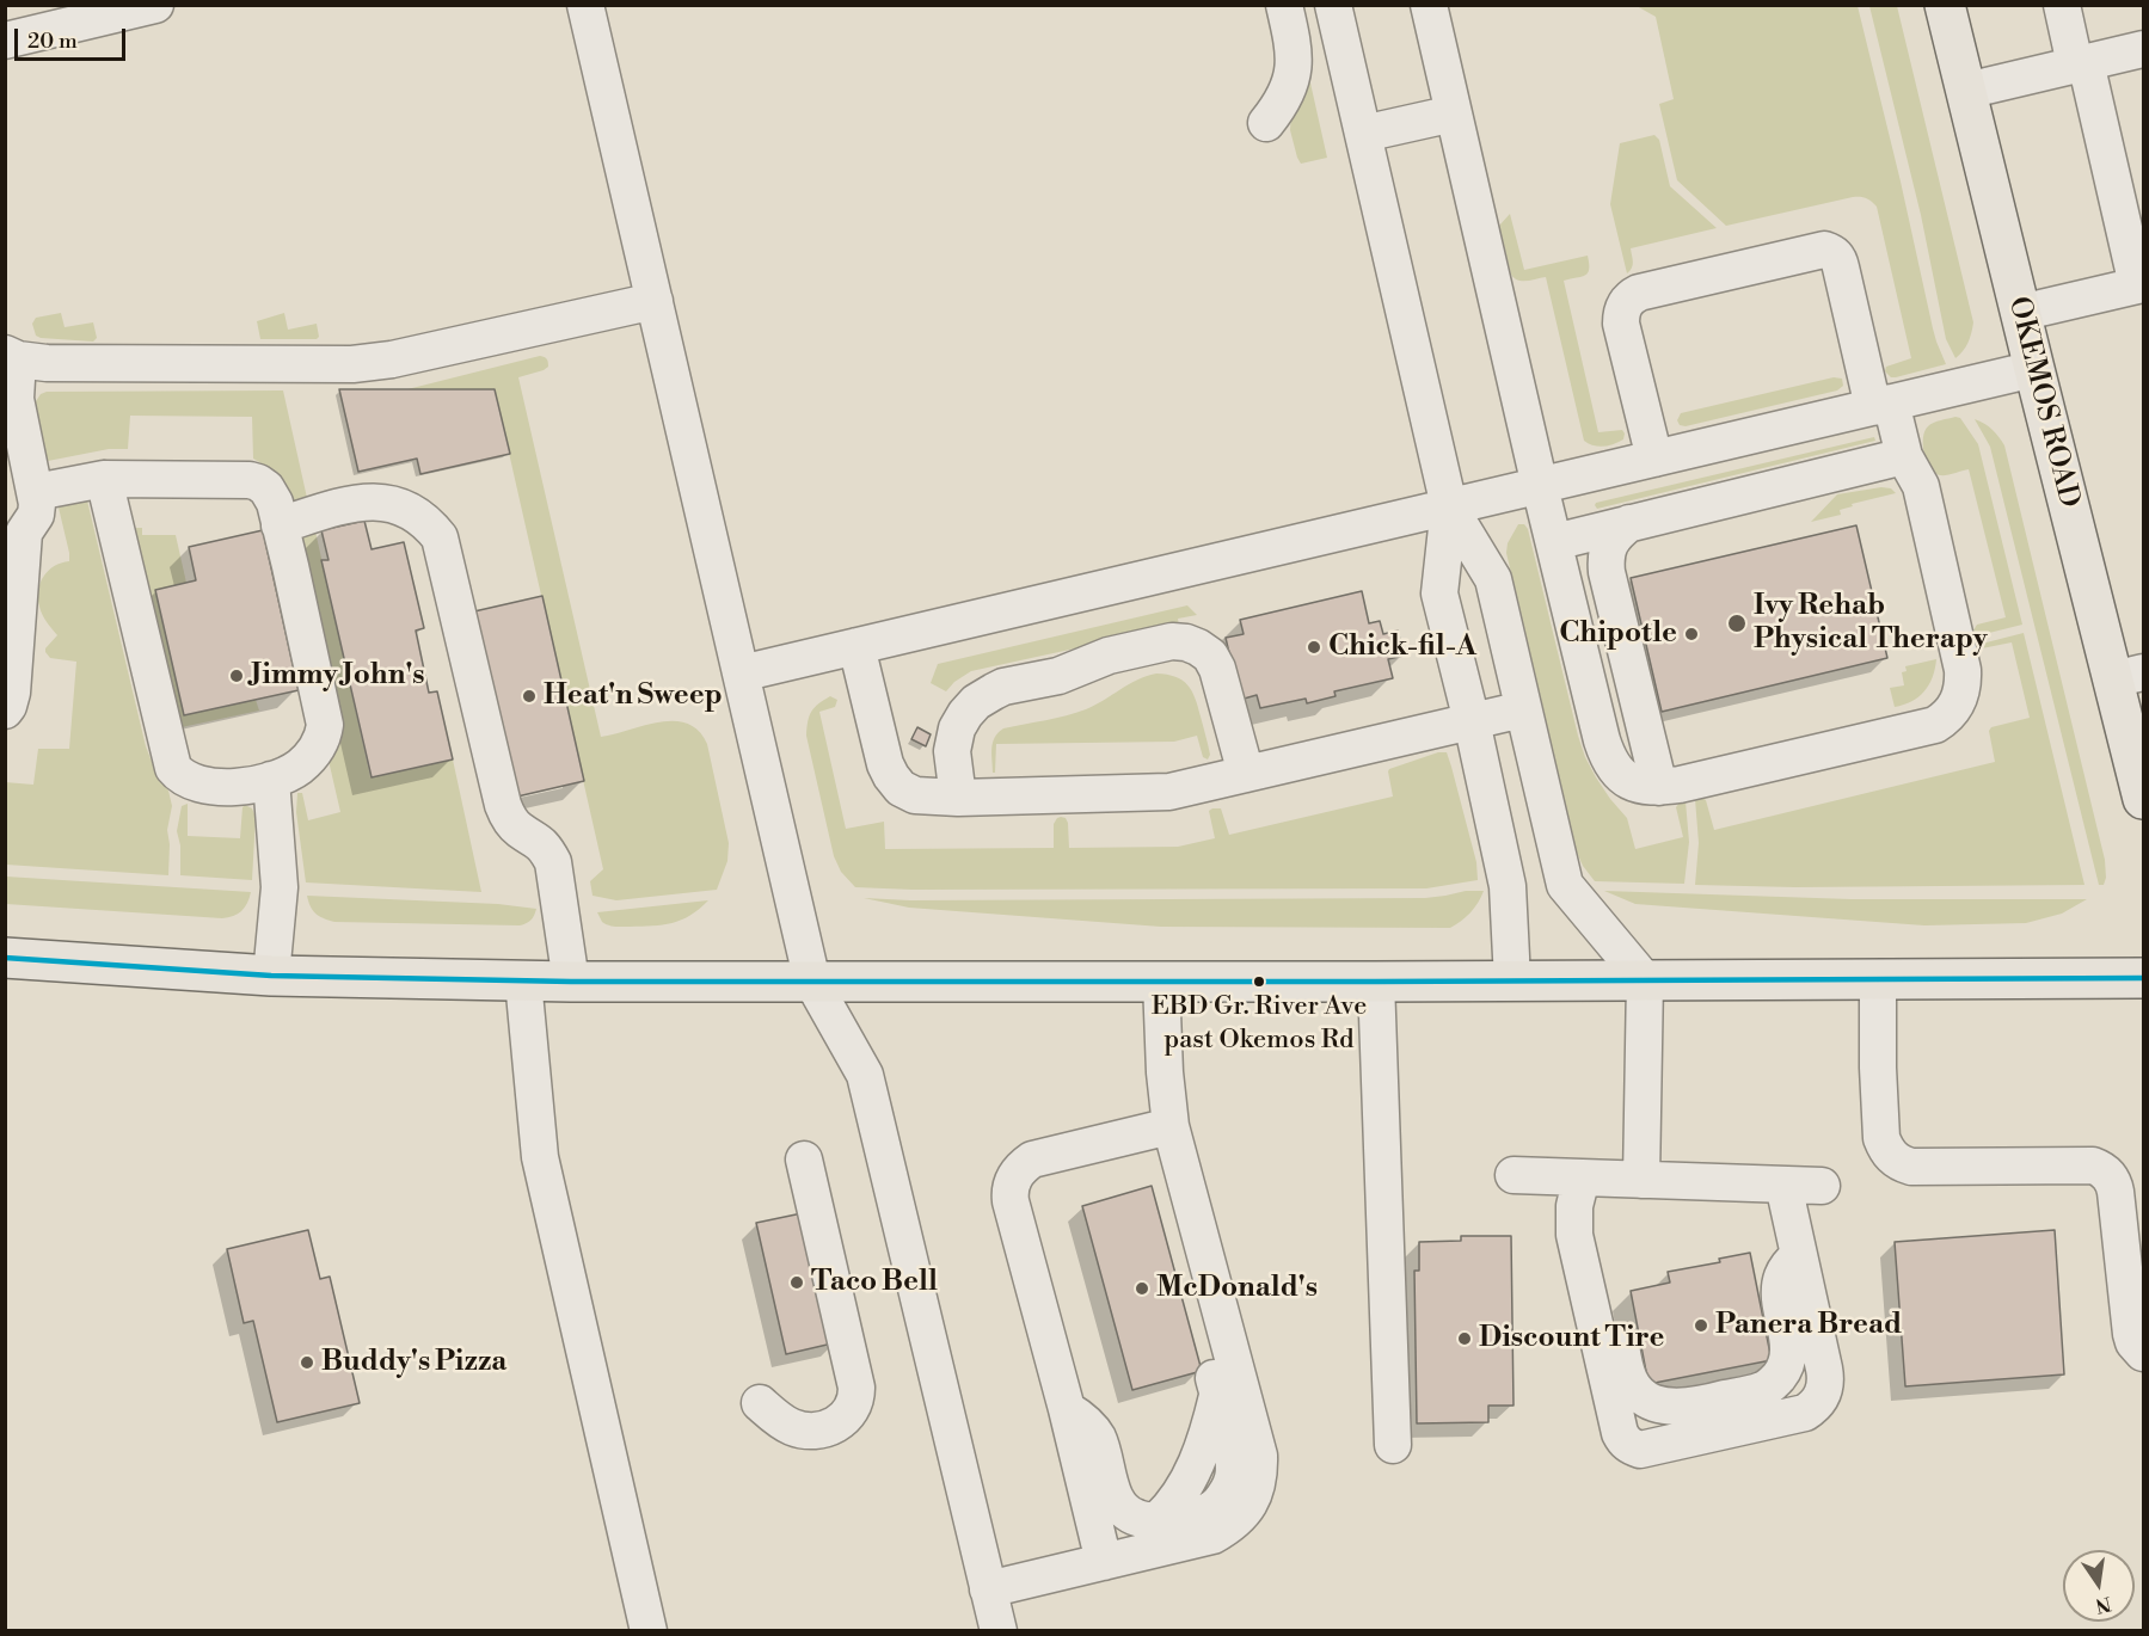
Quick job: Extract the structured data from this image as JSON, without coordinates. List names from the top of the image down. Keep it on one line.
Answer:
{"streets":{"main road":["OKEMOS ROAD"]},"places":["Ivy Rehab Physical Therapy","Chipotle","Chick-fil-A","Jimmy John's","Heat'n Sweep","EBD Gr. River Ave past Okemos Rd","Taco Bell","McDonald's","Panera Bread","Discount Tire","Buddy's Pizza"],"scale_bar":"20 m","north":"bottom"}
